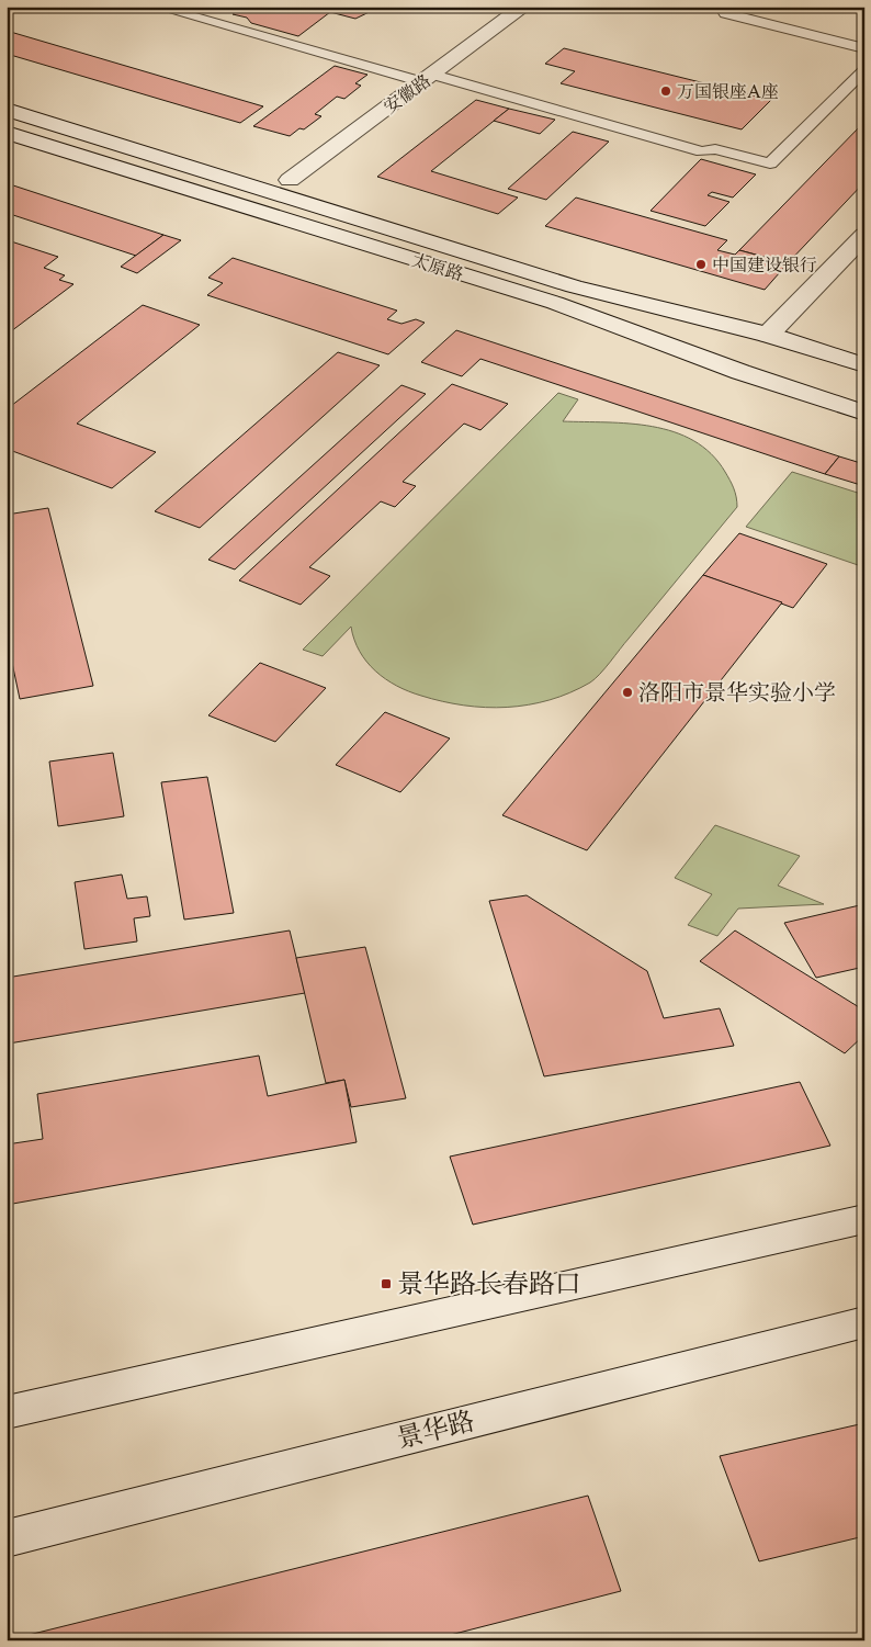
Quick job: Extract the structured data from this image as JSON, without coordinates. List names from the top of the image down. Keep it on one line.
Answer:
{"streets":{"main road":["安徽路","太原路","景华路"]},"places":{"other":["万国银座A座","中国建设银行","洛阳市景华实验小学"],"transit":["景华路长春路口"]}}
